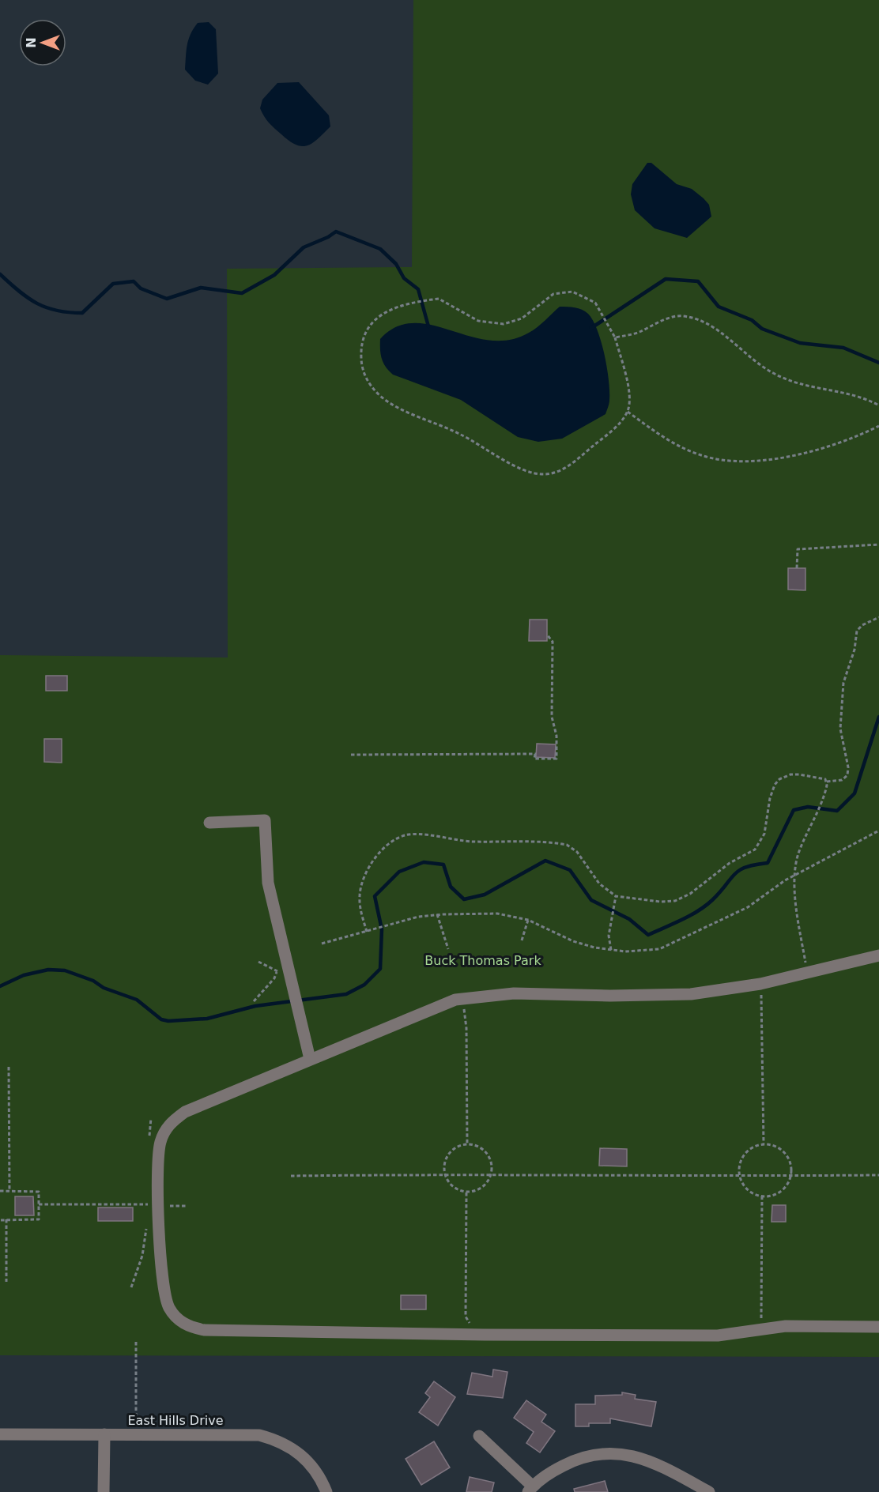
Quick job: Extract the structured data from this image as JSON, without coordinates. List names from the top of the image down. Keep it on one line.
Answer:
{"streets":{"street":["East Hills Drive"]},"parks":["Buck Thomas Park"],"north":"left"}
